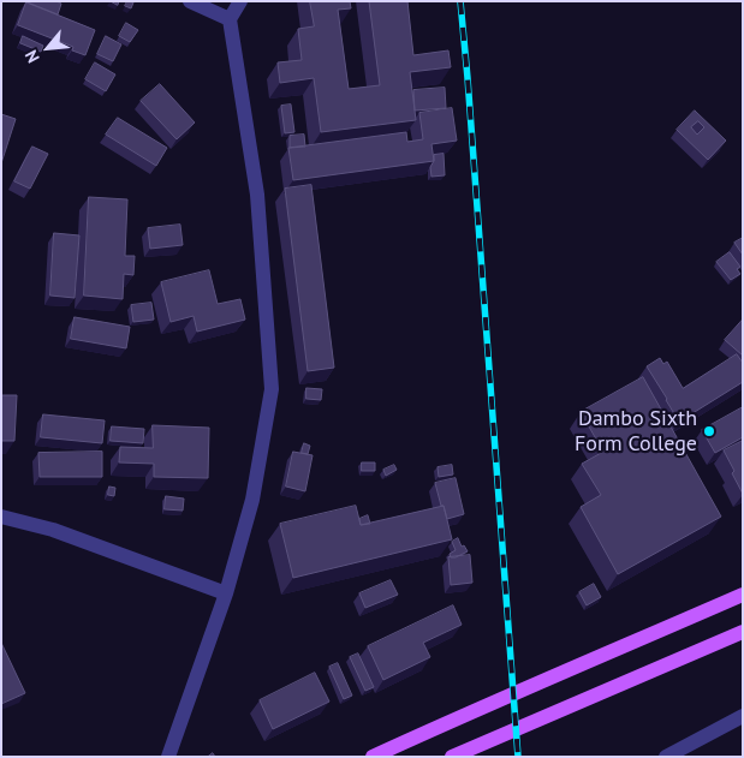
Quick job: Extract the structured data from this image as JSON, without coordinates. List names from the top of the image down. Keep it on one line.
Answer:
{"places":["Dambo Sixth Form College"],"north":"bottom left"}
